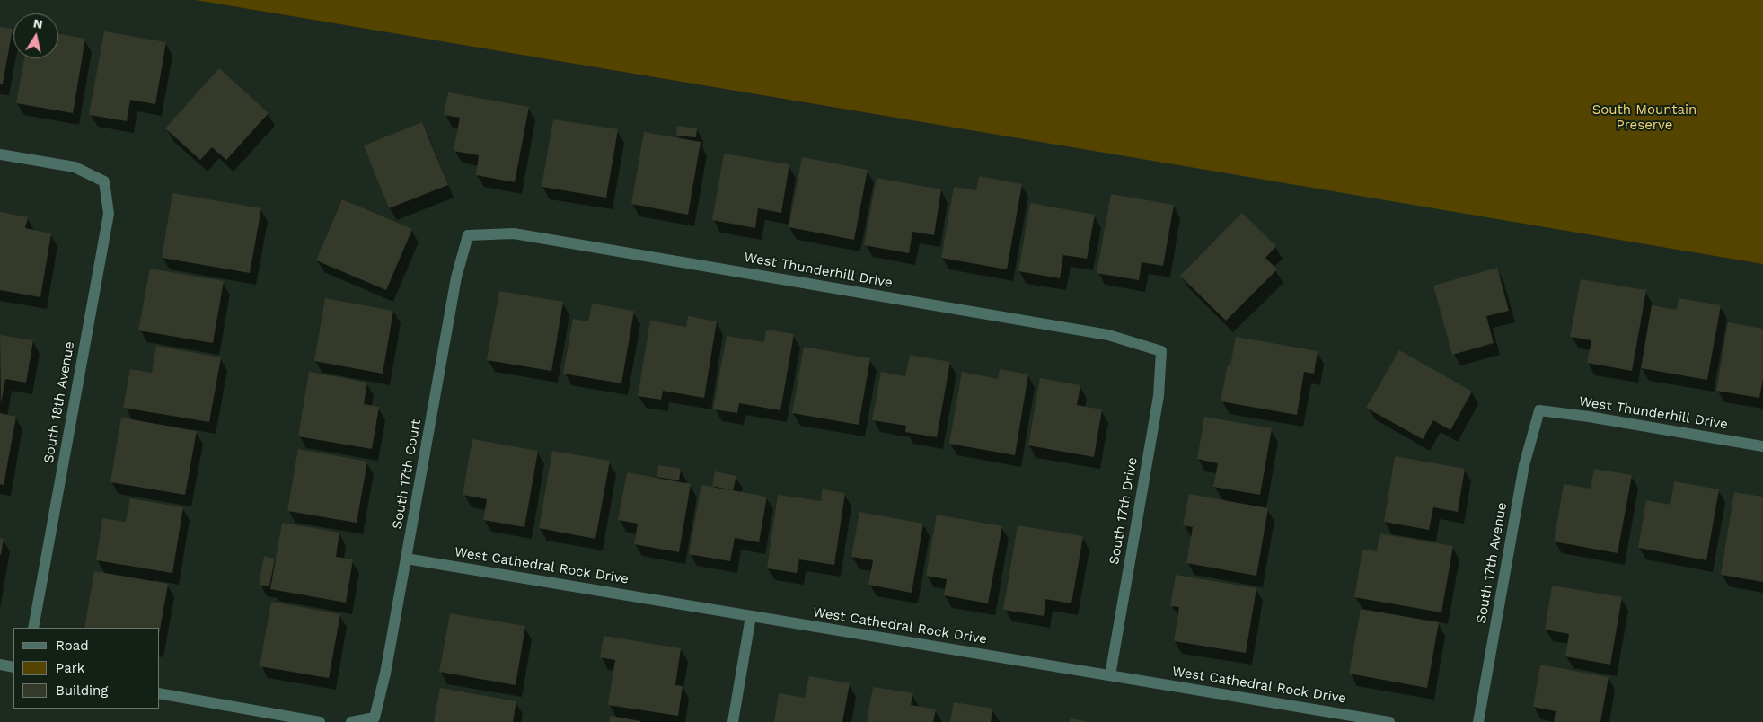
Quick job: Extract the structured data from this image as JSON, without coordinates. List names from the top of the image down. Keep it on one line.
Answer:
{"streets":{"street":["West Thunderhill Drive","South 18th Avenue","South 17th Court","South 17th Drive","South 17th Avenue","West Cathedral Rock Drive"]},"crossings":[["West Thunderhill Drive","South 17th Court"],["West Thunderhill Drive","South 17th Drive"],["West Thunderhill Drive","South 17th Avenue"],["South 17th Court","West Cathedral Rock Drive"],["South 17th Drive","West Cathedral Rock Drive"]],"parks":["South Mountain Preserve"],"legend":["Road","Park","Building"],"north":"top"}
